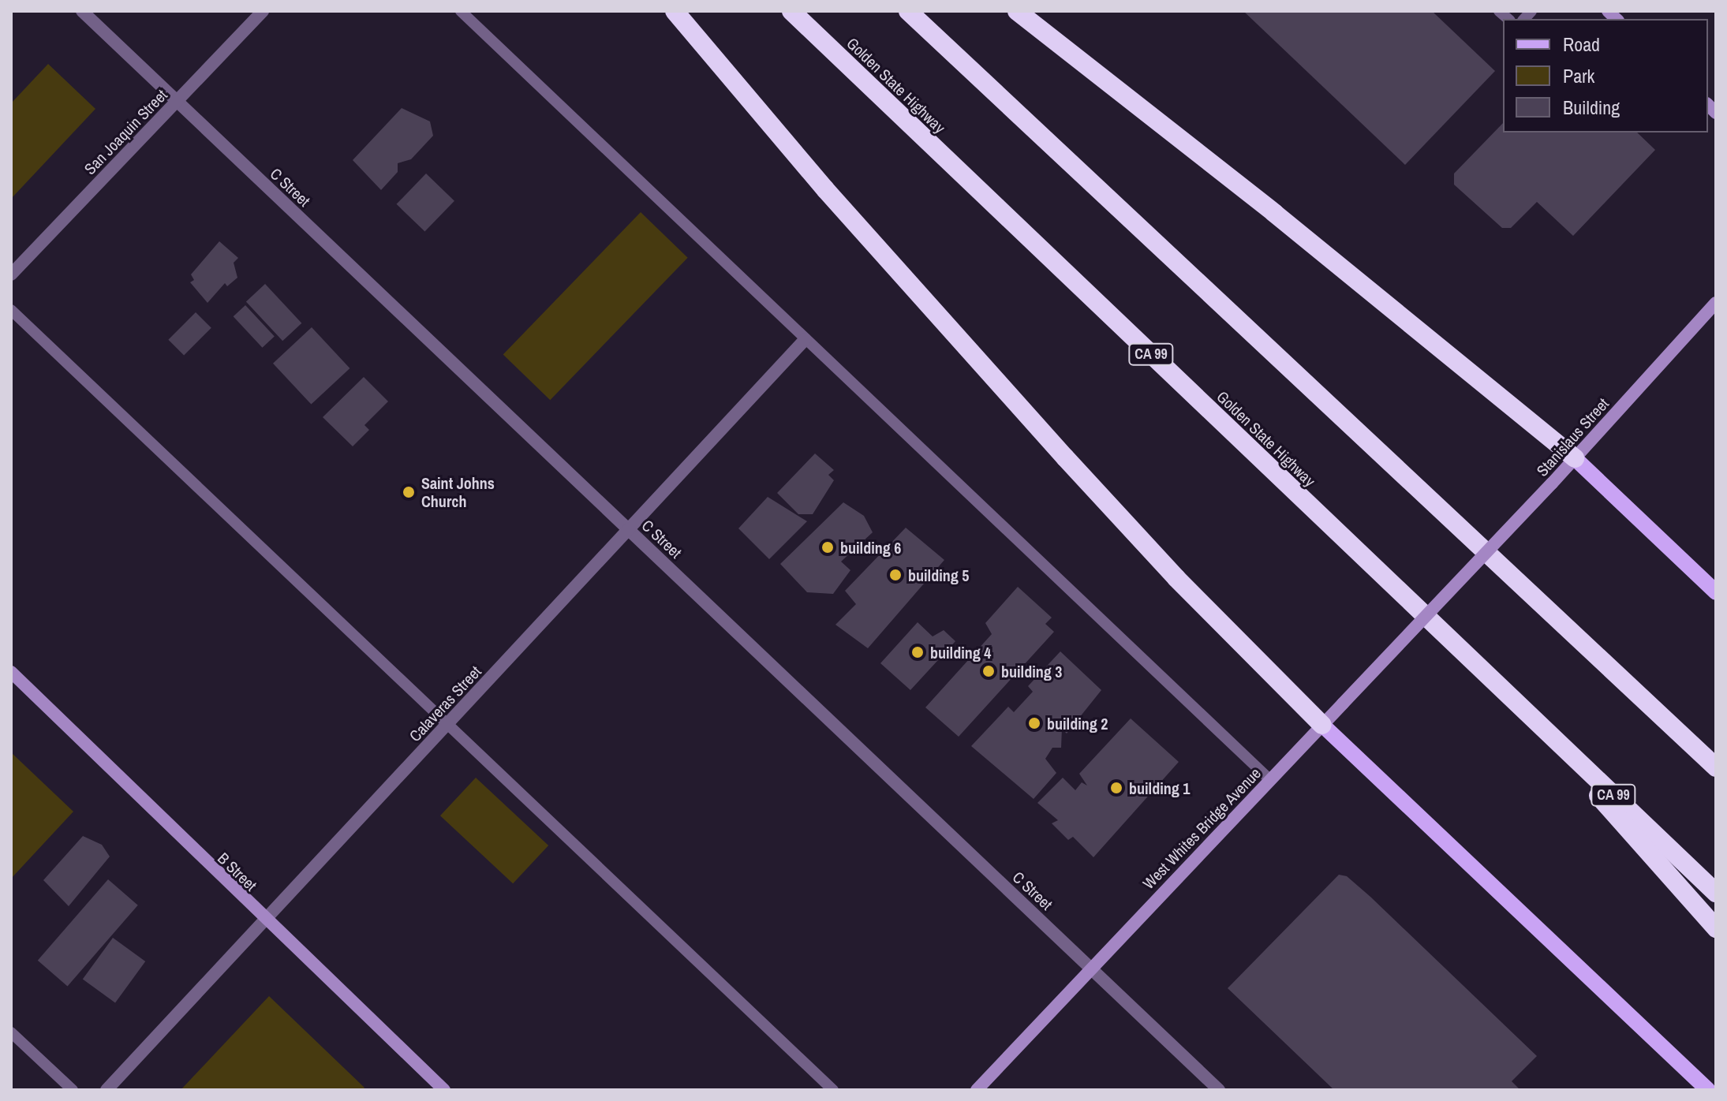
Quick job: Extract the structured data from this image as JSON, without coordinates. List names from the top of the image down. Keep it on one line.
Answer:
{"streets":{"highway":["Golden State Highway","CA 99"],"main road":["Stanislaus Street","West Whites Bridge Avenue","B Street"],"street":["San Joaquin Street","C Street","Calaveras Street"]},"crossings":[["San Joaquin Street","C Street"],["C Street","Calaveras Street"],["C Street","West Whites Bridge Avenue"],["Stanislaus Street","West Whites Bridge Avenue"],["Calaveras Street","B Street"]],"places":["Saint Johns Church","building 6","building 5","building 4","building 3","building 2","building 1"],"legend":["Road","Park","Building"]}
